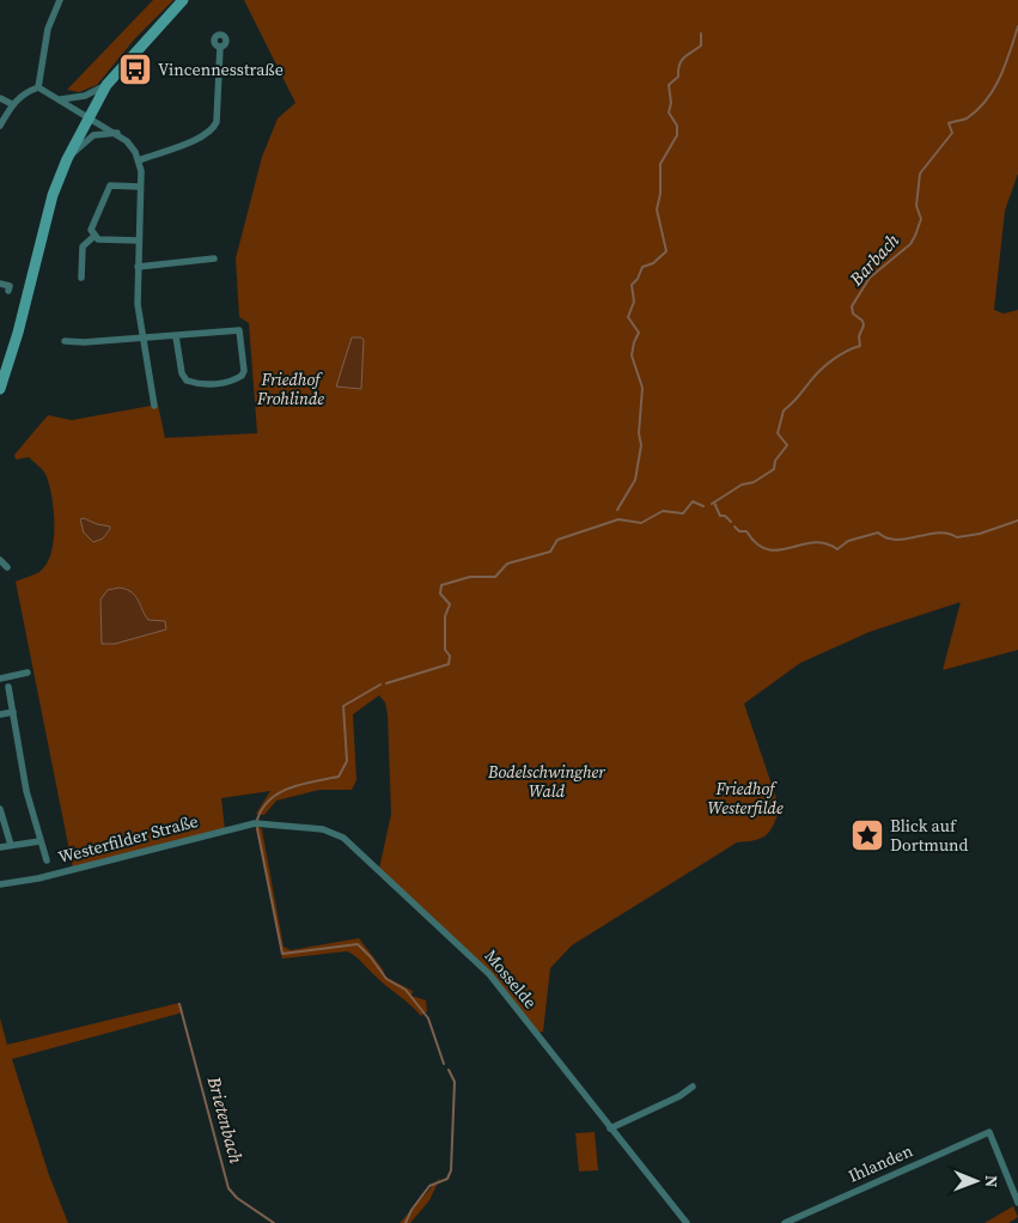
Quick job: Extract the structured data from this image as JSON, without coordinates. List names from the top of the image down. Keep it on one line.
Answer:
{"streets":{"street":["Westerfilder Straße","Mosselde","Ihlanden"]},"crossings":[["Westerfilder Straße","Mosselde"]],"water":["Barbach","Brietenbach"],"parks":["Friedhof Frohlinde","Bodelschwingher Wald","Friedhof Westerfilde"],"places":{"bus stop":["Vincennesstraße"],"place":["Blick auf Dortmund"]},"north":"right"}
